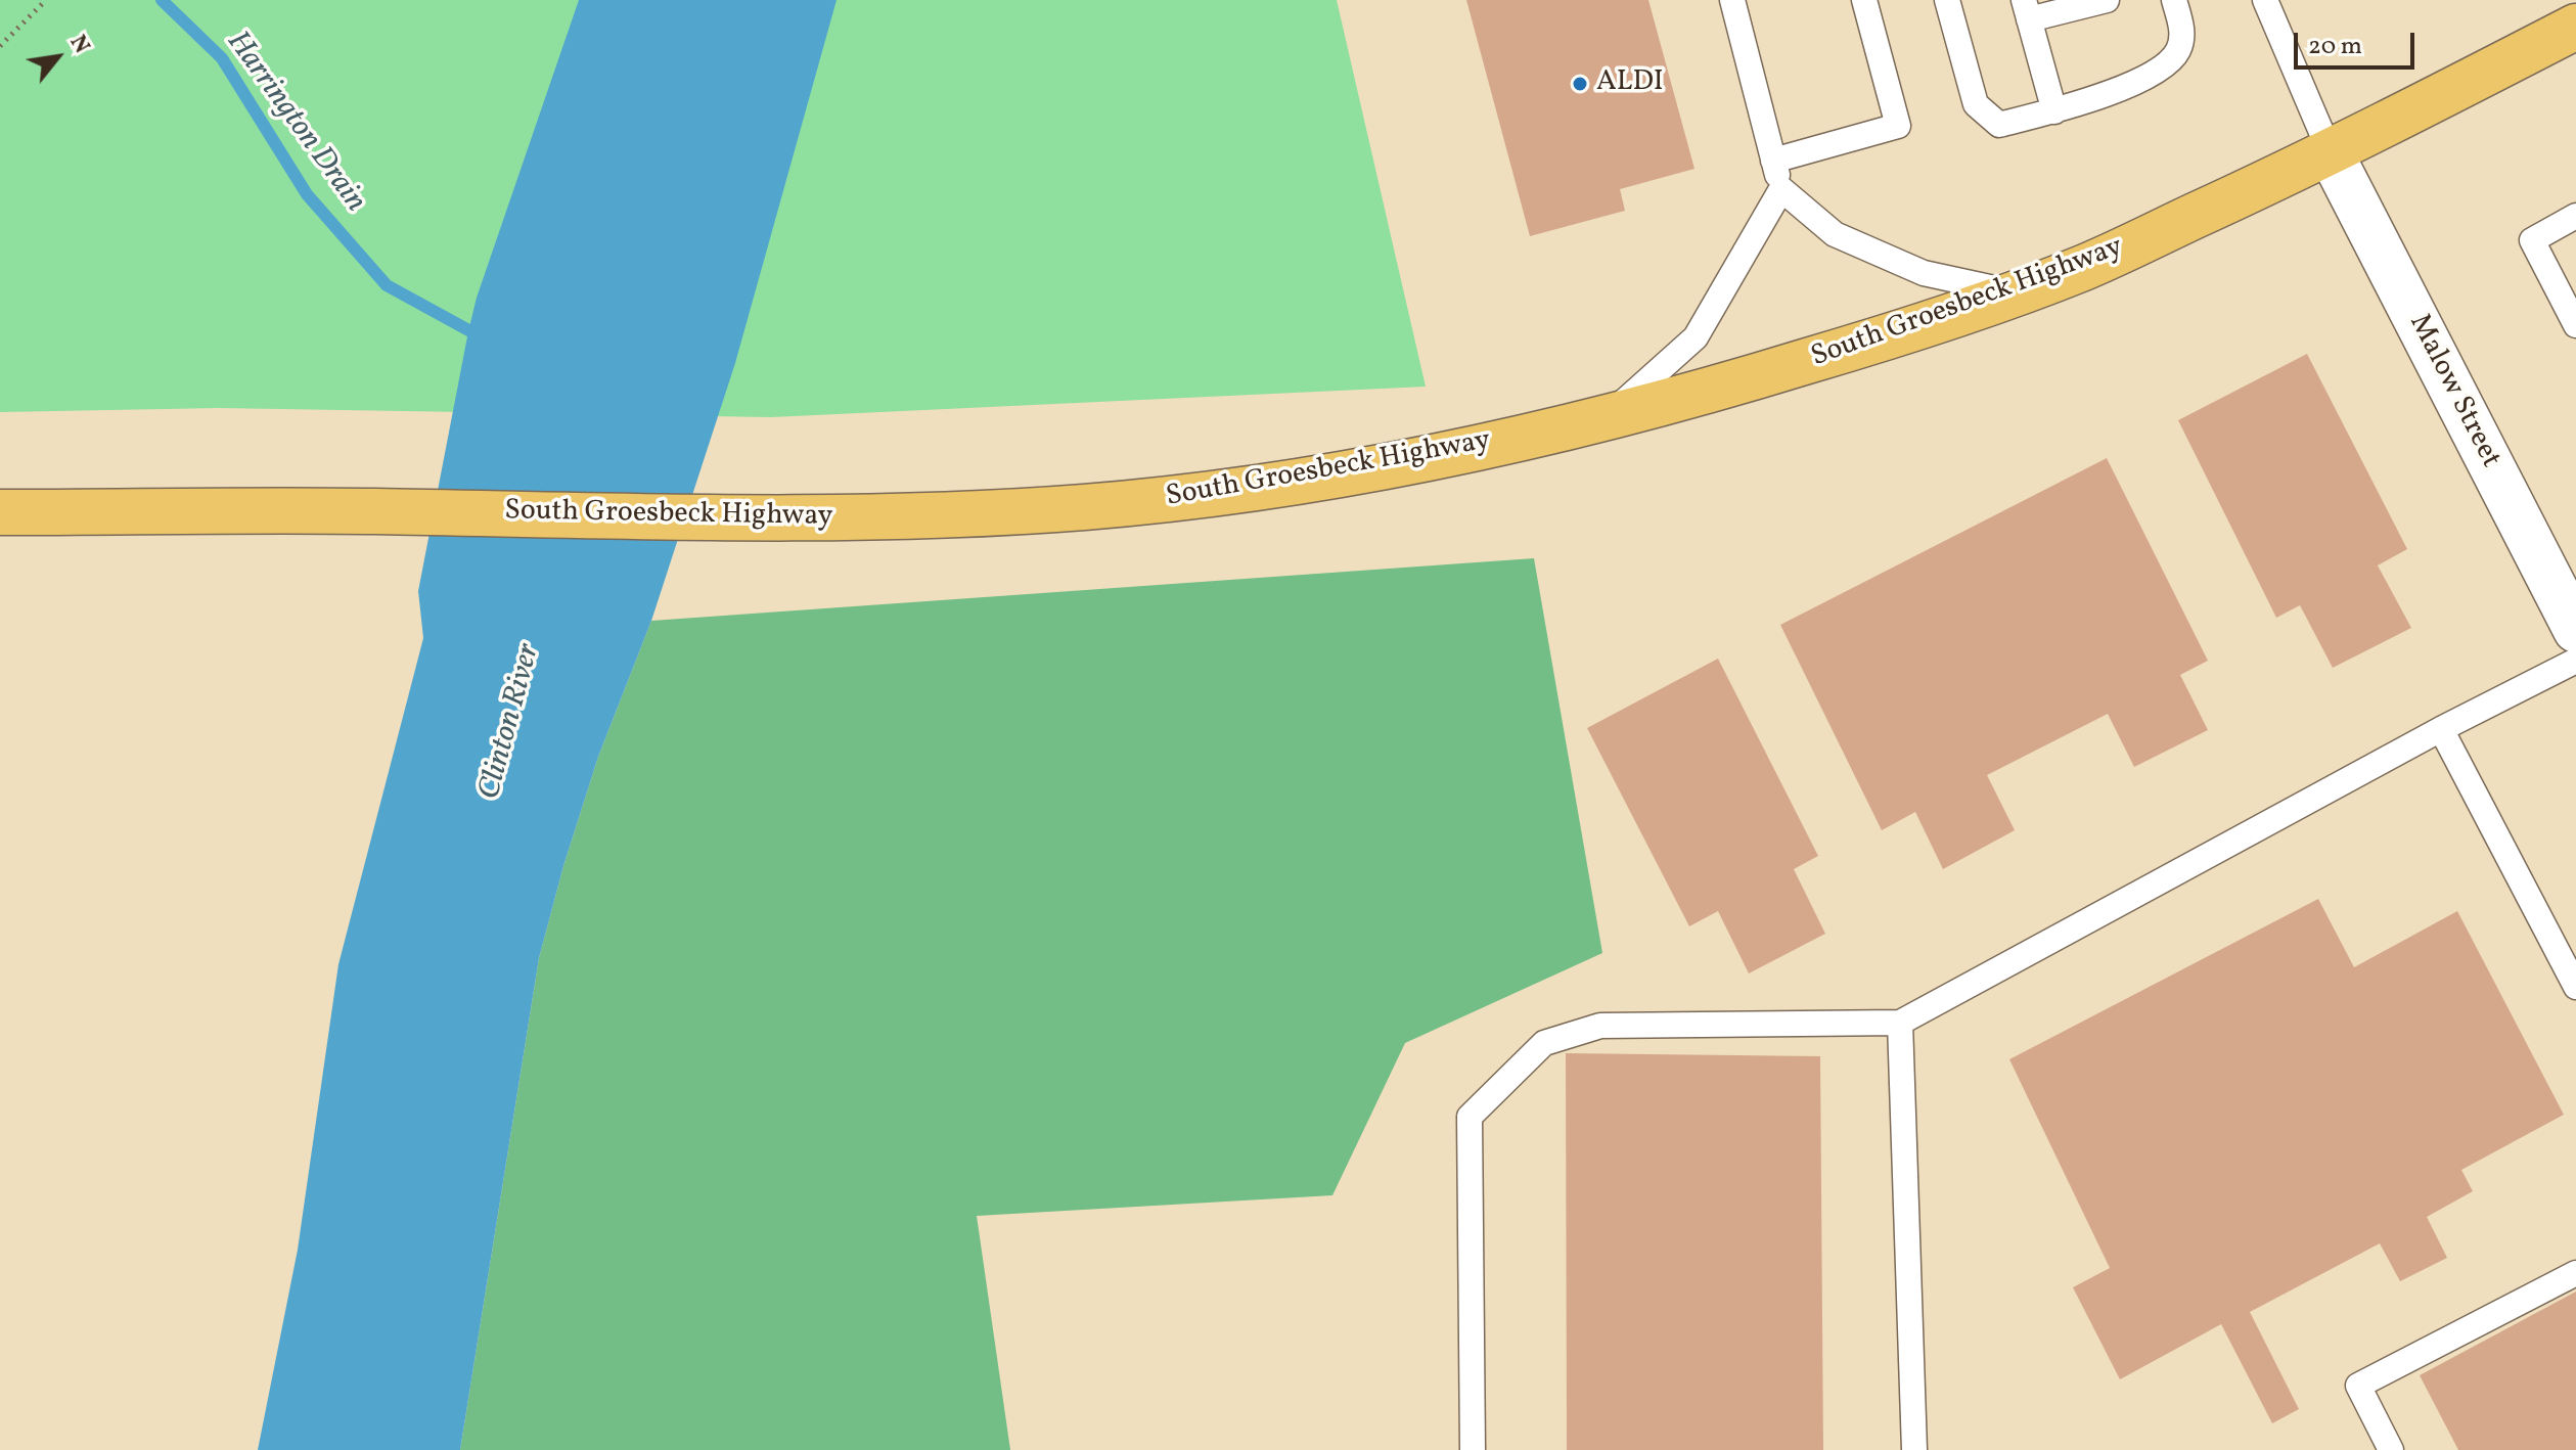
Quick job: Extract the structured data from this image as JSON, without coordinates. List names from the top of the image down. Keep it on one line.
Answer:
{"streets":{"main road":["South Groesbeck Highway"],"street":["Malow Street"]},"crossings":[["South Groesbeck Highway","Malow Street"]],"water":["Harrington Drain","Clinton River"],"places":["ALDI"],"scale_bar":"20 m","north":"top right"}
